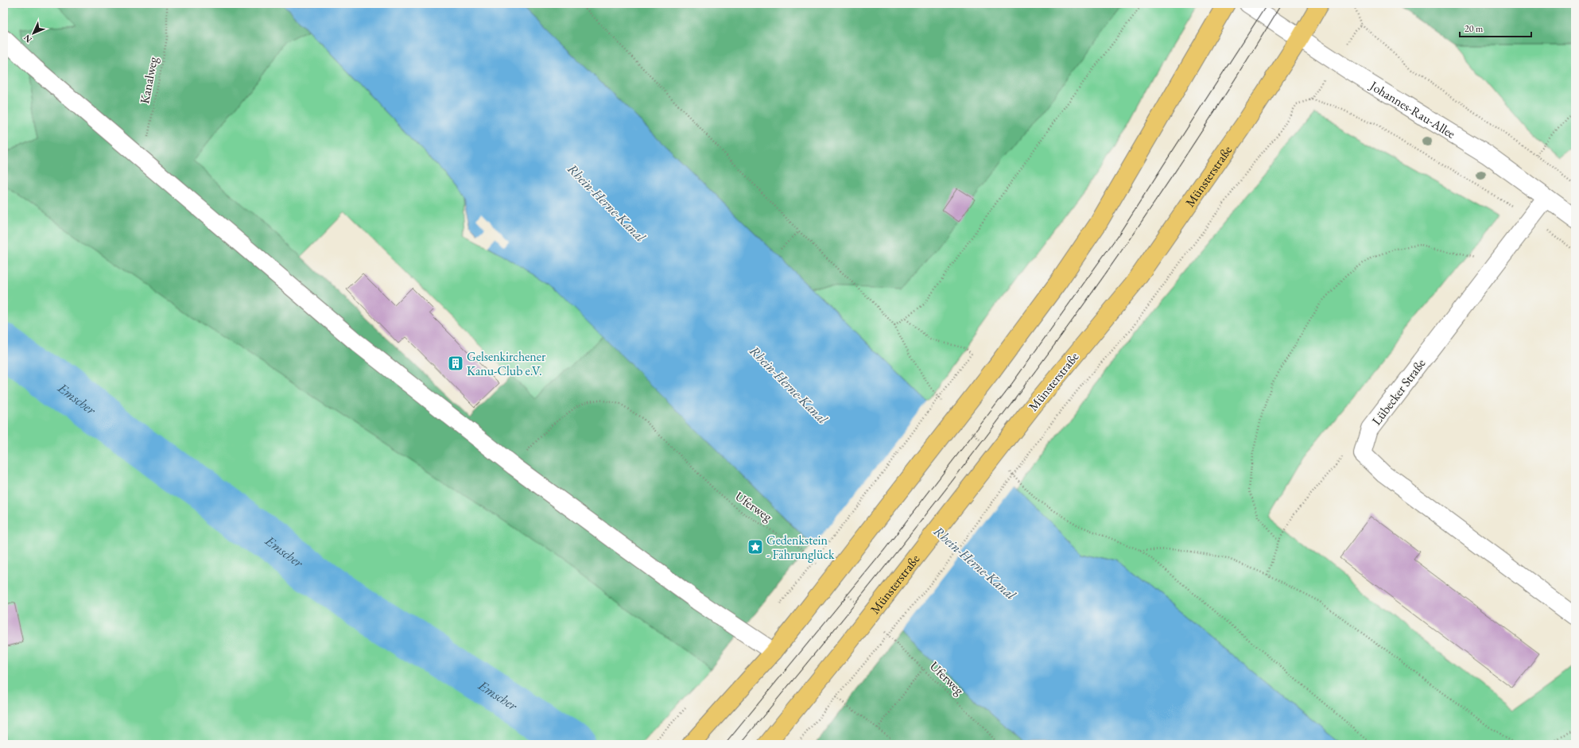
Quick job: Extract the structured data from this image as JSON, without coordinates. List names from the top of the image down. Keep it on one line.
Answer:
{"streets":{"main road":["Münsterstraße"],"street":["Johannes-Rau-Allee","Lübecker Straße"],"path":["Kanalweg","Uferweg"]},"crossings":[["Johannes-Rau-Allee","Münsterstraße"],["Johannes-Rau-Allee","Lübecker Straße"]],"water":["Rhein-Herne-Kanal","Emscher"],"places":{"building":["Gelsenkirchener Kanu-Club e.V."],"place":["Gedenkstein - Fährunglück"]},"scale_bar":"20 m","north":"bottom left"}
